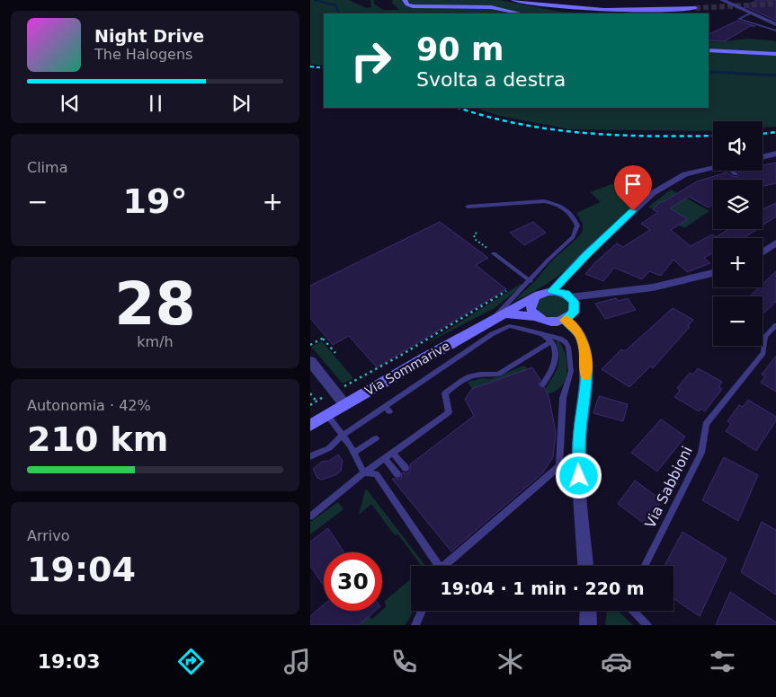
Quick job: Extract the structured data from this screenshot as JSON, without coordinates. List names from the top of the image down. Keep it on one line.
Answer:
{"streets":{"main road":["Via Sommarive"],"lane":["Via Sabbioni"]},"page":{"turn":["90 m","Svolta a destra"],"song":["Night Drive","The Halogens"],"map_buttons":["+","−"],"tile":["Clima",["28","km/h"],["Autonomia · 42%","210 km"],["Arrivo","19:04"]],"heat":["−","19°","+"],"limit":"30","trip":"19:04 · 1 min · 220 m","tabs":"19:03"}}
